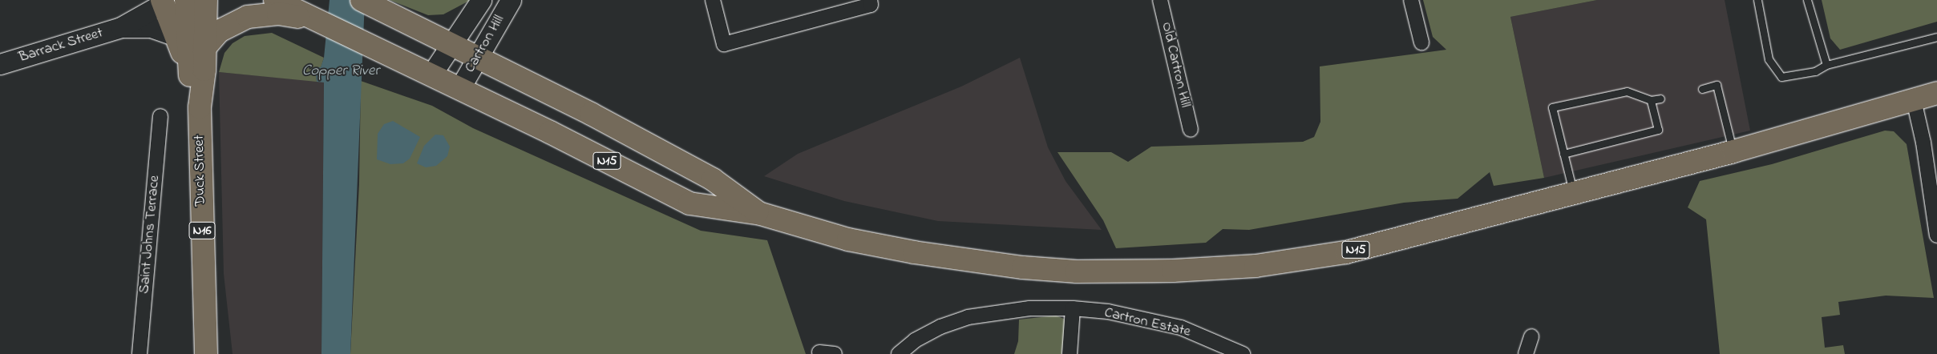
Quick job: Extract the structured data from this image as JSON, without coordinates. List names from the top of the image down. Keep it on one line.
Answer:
{"streets":{"highway":["N15","Duck Street","N16"],"street":["Cartron Hill","Barrack Street","Old Cartron Hill","Saint Johns Terrace","Cartron Estate"]},"crossings":[["Cartron Hill","N15"]],"water":["Copper River"]}
